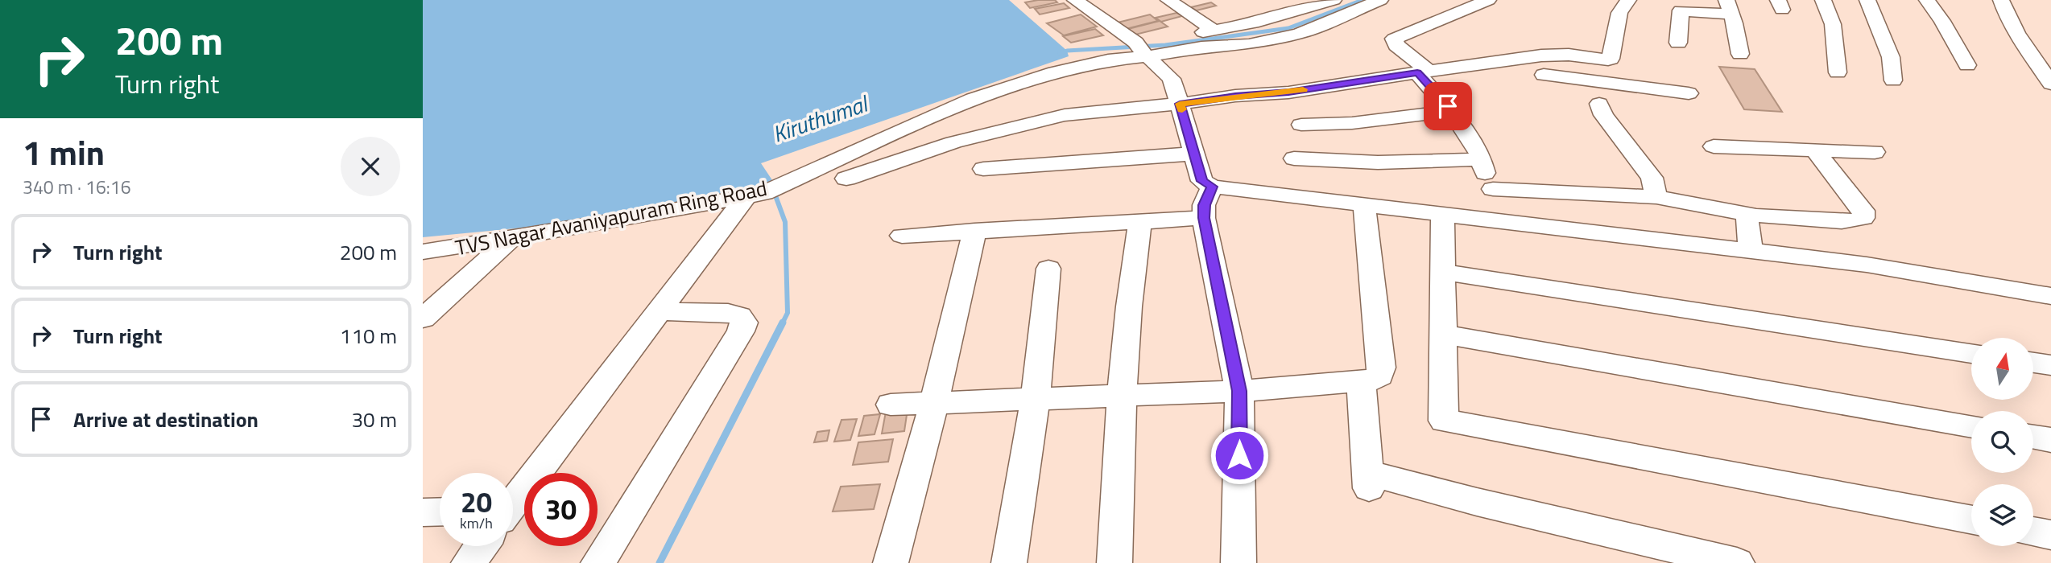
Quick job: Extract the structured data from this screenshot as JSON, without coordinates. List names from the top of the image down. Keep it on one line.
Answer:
{"streets":{"street":["TVS Nagar Avaniyapuram Ring Road"]},"water":["Kiruthumal"],"north":"top","page":{"turn":["200 m","Turn right"],"heading":["1 min","340 m · 16:16"],"list":[{"name":"Turn right","value":"200 m"},{"name":"Turn right","value":"110 m"},{"name":"Arrive at destination","value":"30 m"}],"speed":"20 km/h","limit":"30"}}
